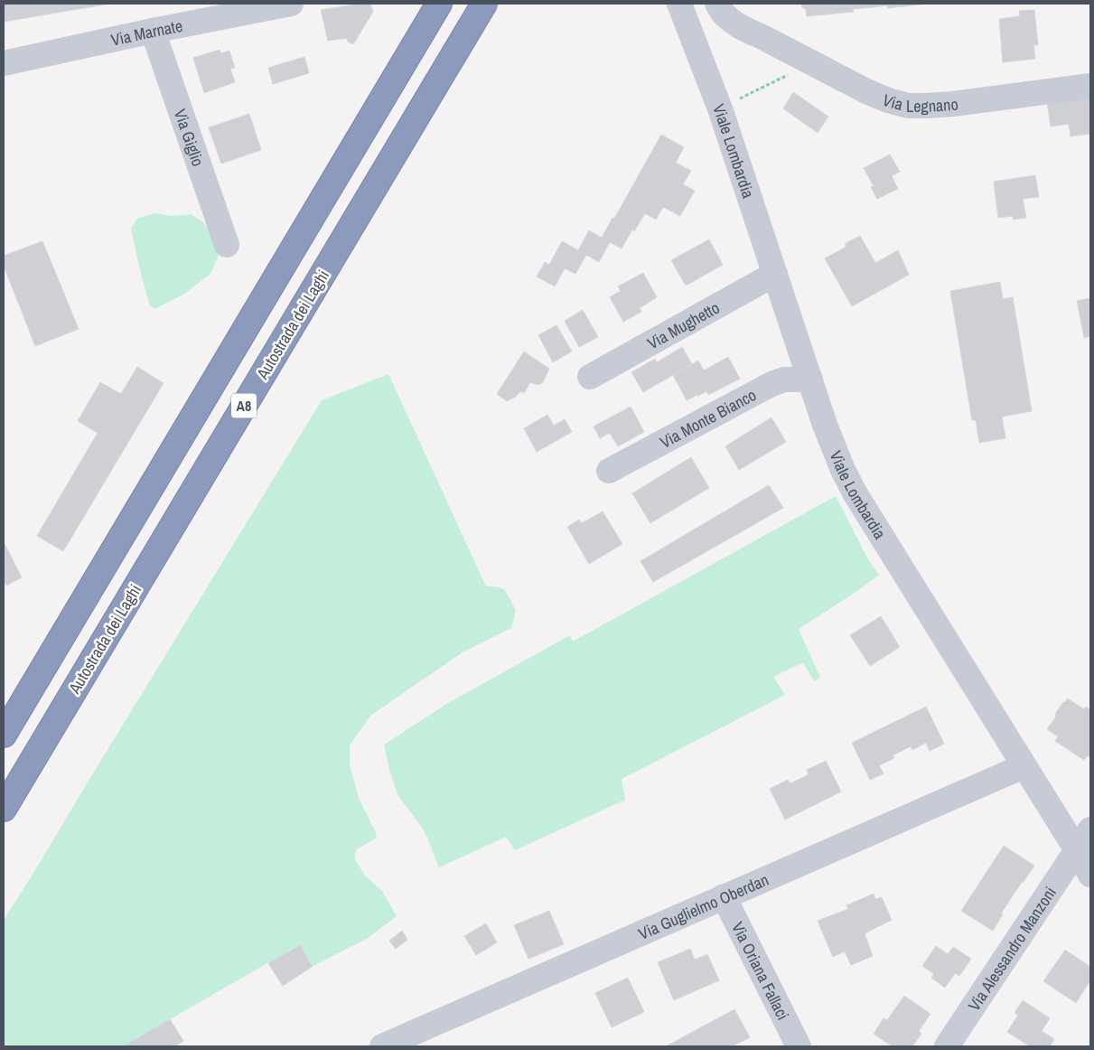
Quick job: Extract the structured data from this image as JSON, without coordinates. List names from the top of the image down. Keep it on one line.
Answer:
{"streets":{"highway":["Autostrada dei Laghi","A8"],"street":["Via Marnate","Via Legnano","Via Giglio","Viale Lombardia","Via Mughetto","Via Monte Bianco","Via Guglielmo Oberdan","Via Alessandro Manzoni","Via Oriana Fallaci"]},"crossings":[["Via Marnate","Via Giglio"],["Viale Lombardia","Via Mughetto"],["Viale Lombardia","Via Monte Bianco"],["Viale Lombardia","Via Guglielmo Oberdan"],["Viale Lombardia","Via Alessandro Manzoni"],["Via Guglielmo Oberdan","Via Oriana Fallaci"]]}
